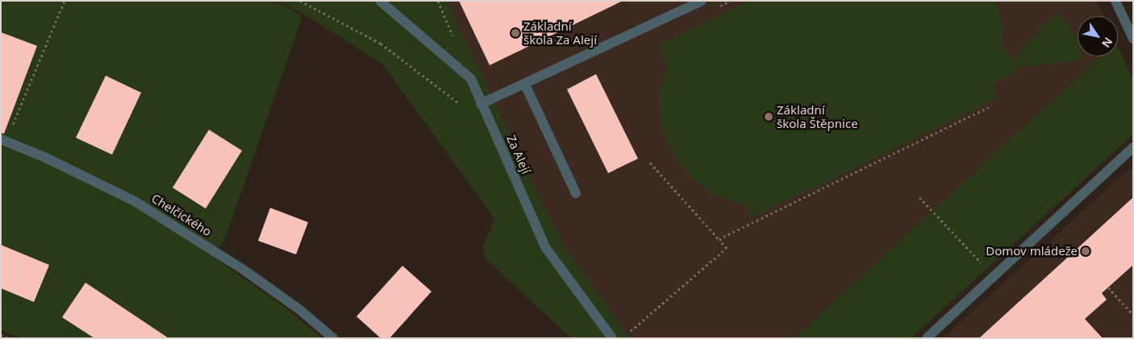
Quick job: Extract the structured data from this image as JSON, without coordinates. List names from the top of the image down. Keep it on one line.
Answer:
{"streets":{"street":["Za Alejí","Chelčického"]},"places":["Základní škola Za Alejí","Základní škola Štěpnice","Domov mládeže"],"north":"bottom right"}
